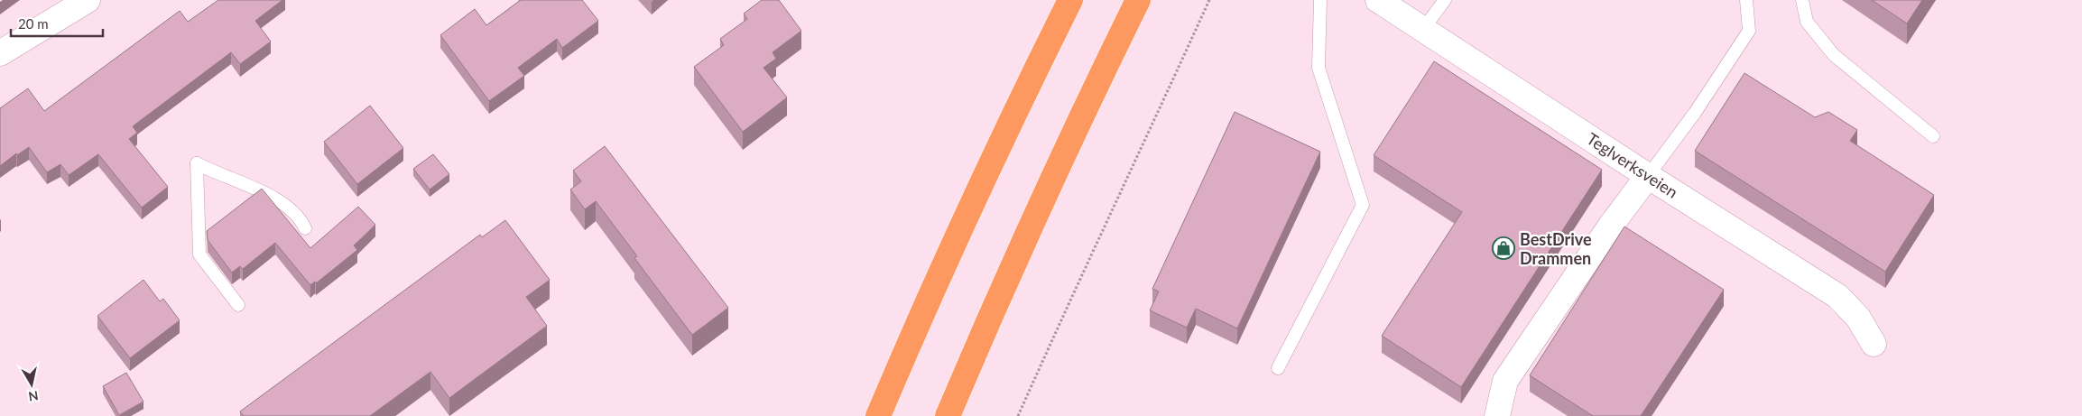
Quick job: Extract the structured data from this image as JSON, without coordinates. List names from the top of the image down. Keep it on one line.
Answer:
{"streets":{"street":["Teglverksveien"]},"places":{"shop":["BestDrive Drammen"]},"scale_bar":"20 m","north":"bottom"}
